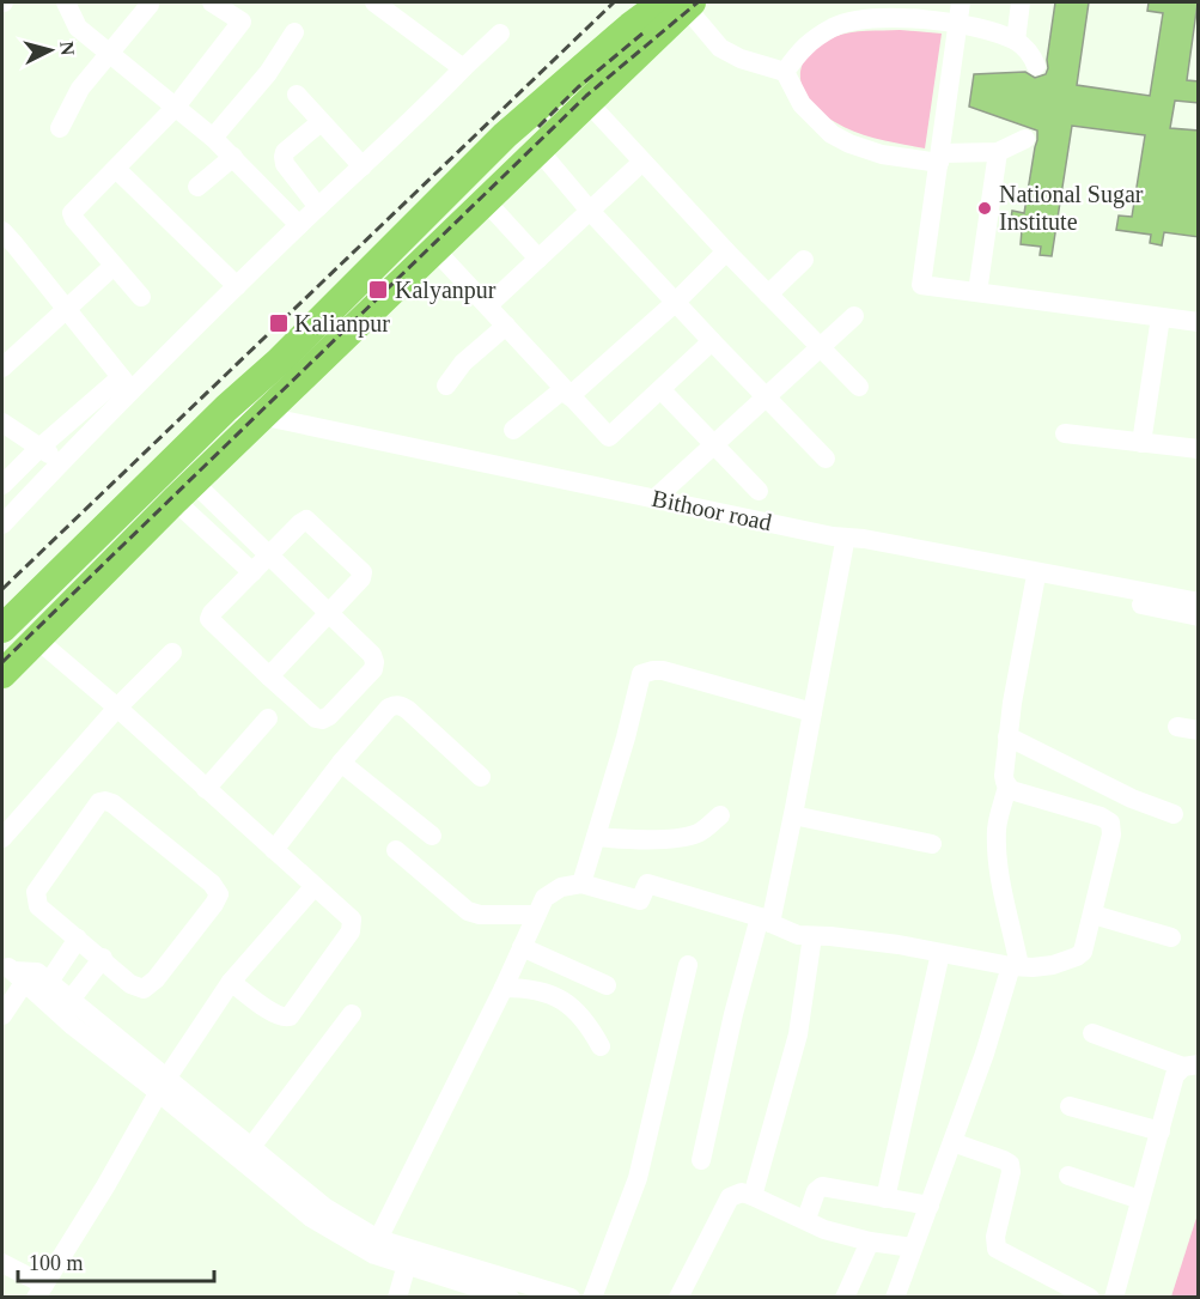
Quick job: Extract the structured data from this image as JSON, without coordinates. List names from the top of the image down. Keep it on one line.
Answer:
{"streets":{"street":["Bithoor road"]},"places":{"other":["National Sugar Institute"],"transit":["Kalyanpur","Kalianpur"]},"scale_bar":"100 m","north":"right"}
